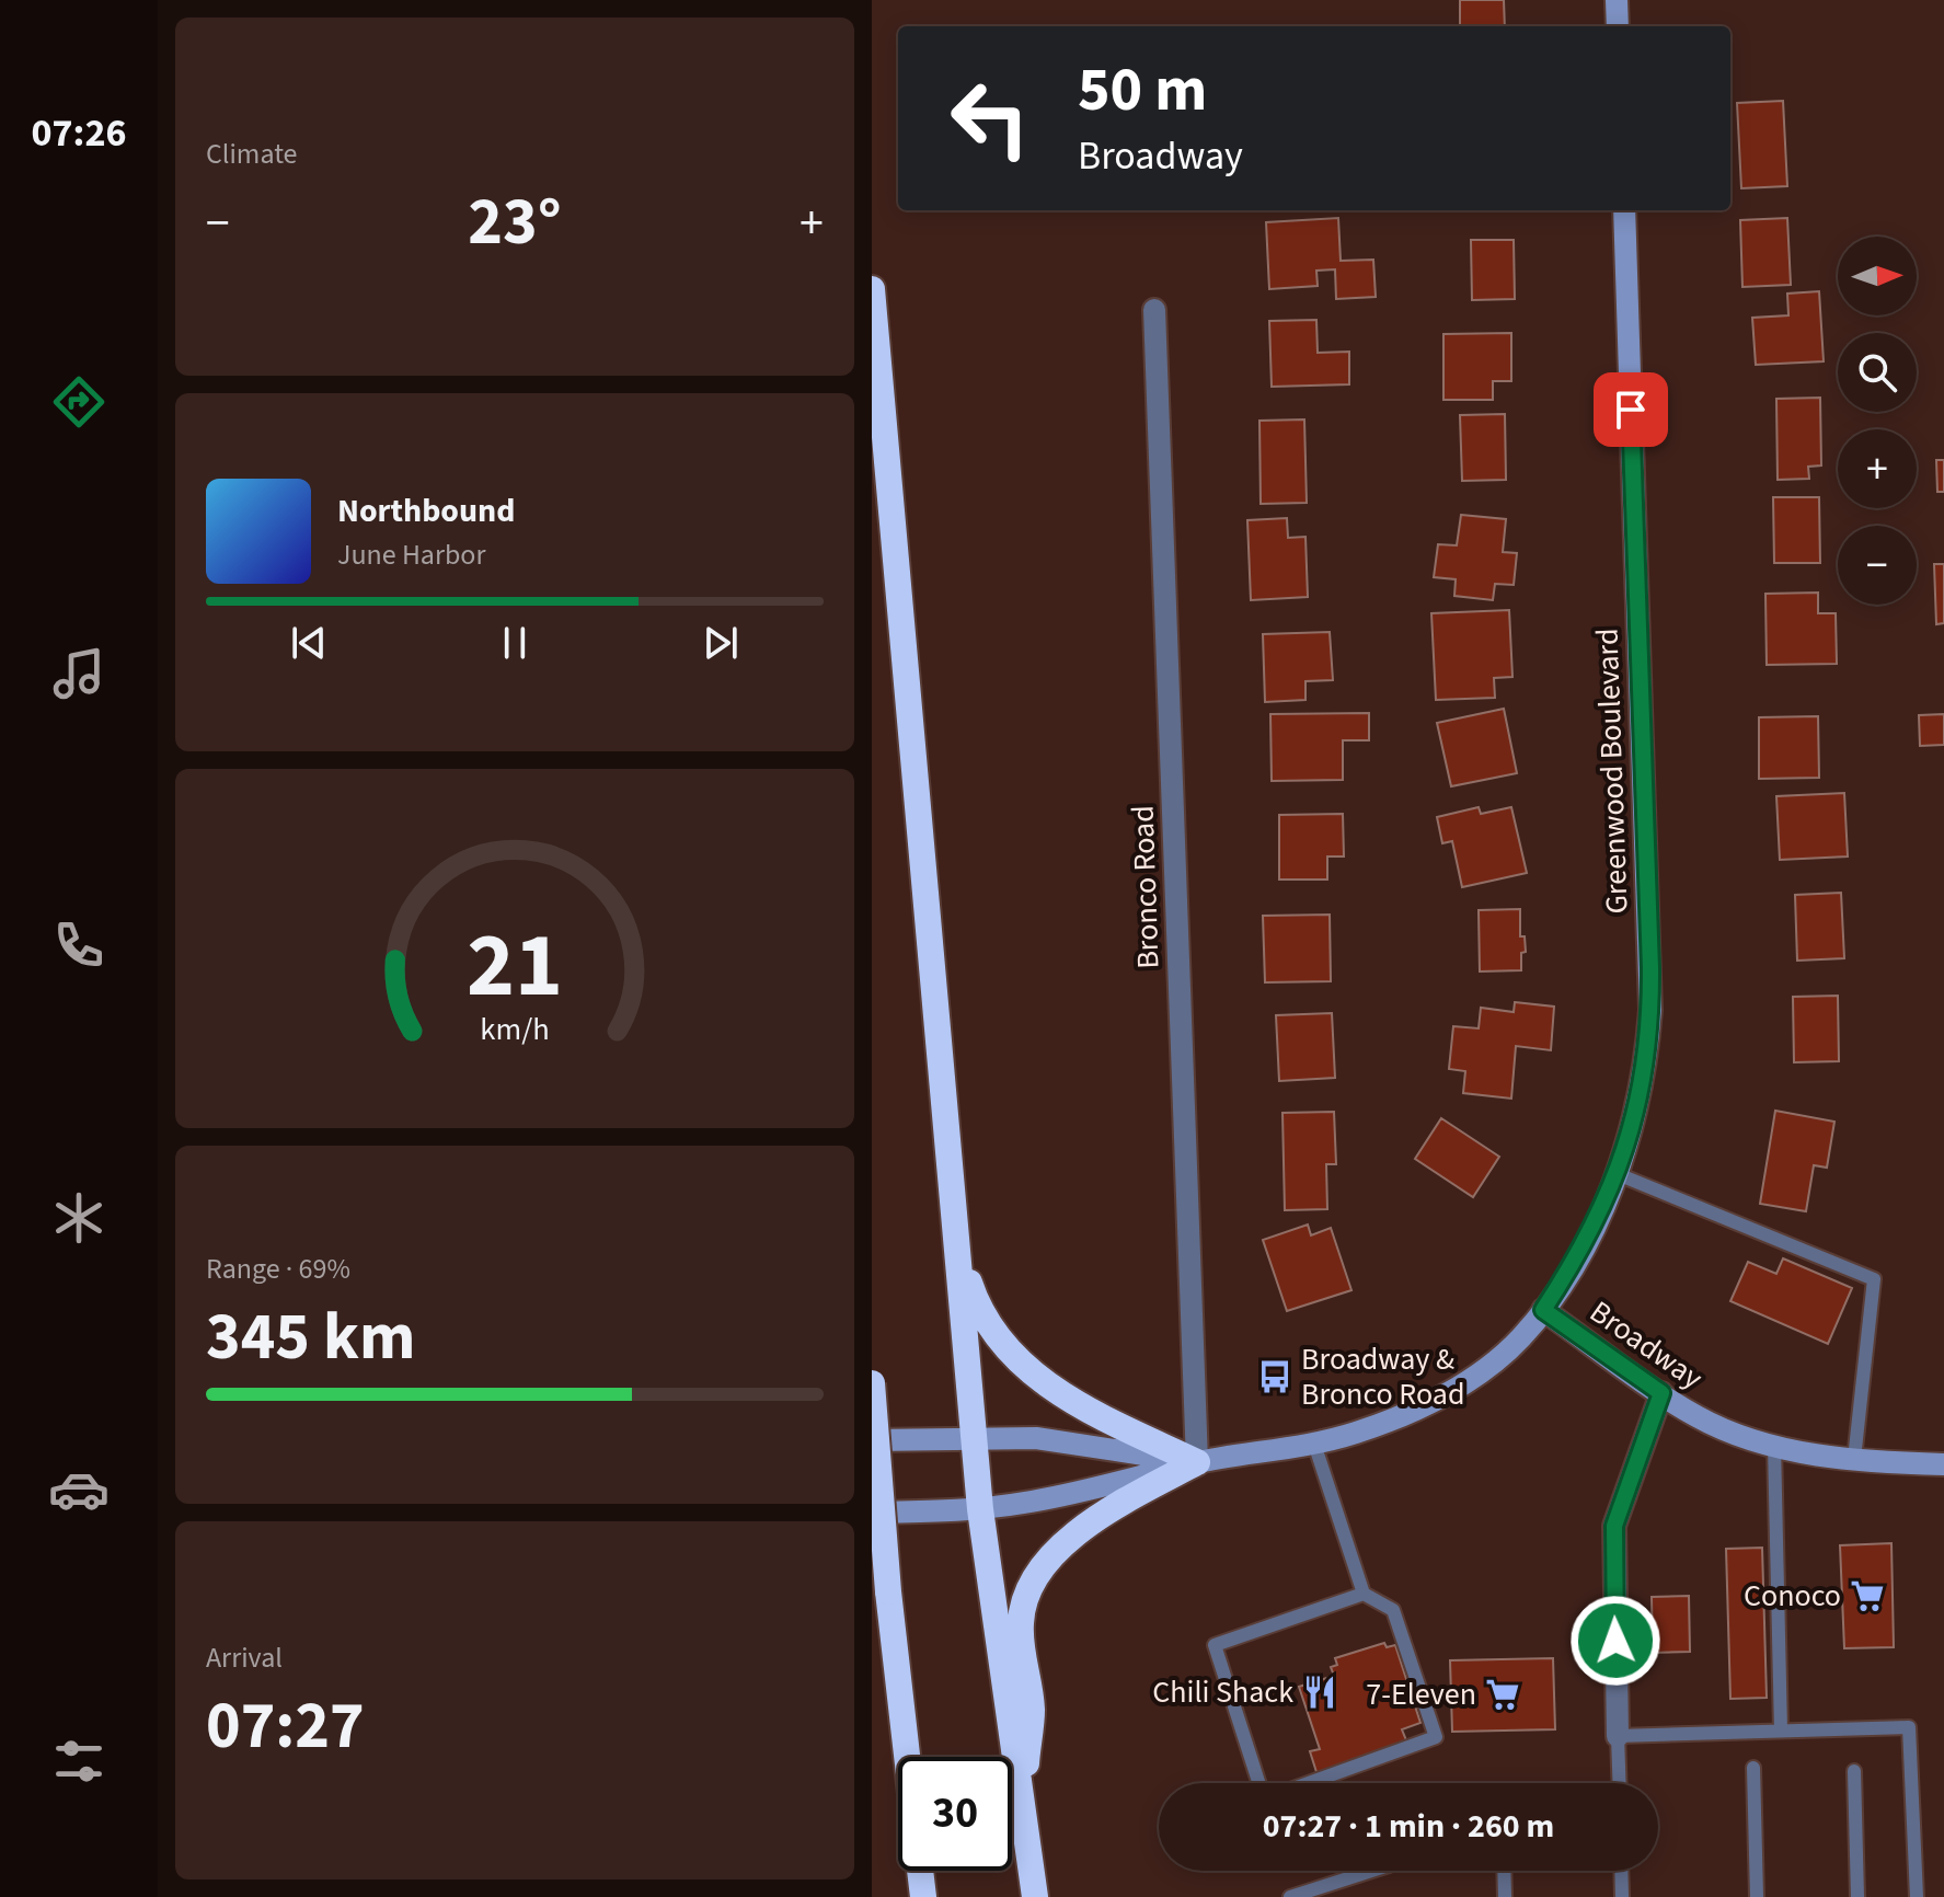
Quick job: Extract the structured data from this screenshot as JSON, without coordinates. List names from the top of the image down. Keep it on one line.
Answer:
{"streets":{"street":["Greenwood Boulevard","Bronco Road","Broadway"]},"crossings":[["Greenwood Boulevard","Broadway"],["Bronco Road","Broadway"]],"places":{"bus stop":["Broadway & Bronco Road"],"supermarket":["Conoco","7-Eleven"],"restaurant":["Chili Shack"]},"north":"right","page":{"tabs":"07:26","tile":["Climate",["Range · 69%","345 km"],["Arrival","07:27"]],"turn":["50 m","Broadway"],"heat":["−","23°","+"],"map_buttons":["+","−"],"song":["Northbound","June Harbor"],"limit":"30","trip":"07:27 · 1 min · 260 m","gauge":["21","km/h"]}}
